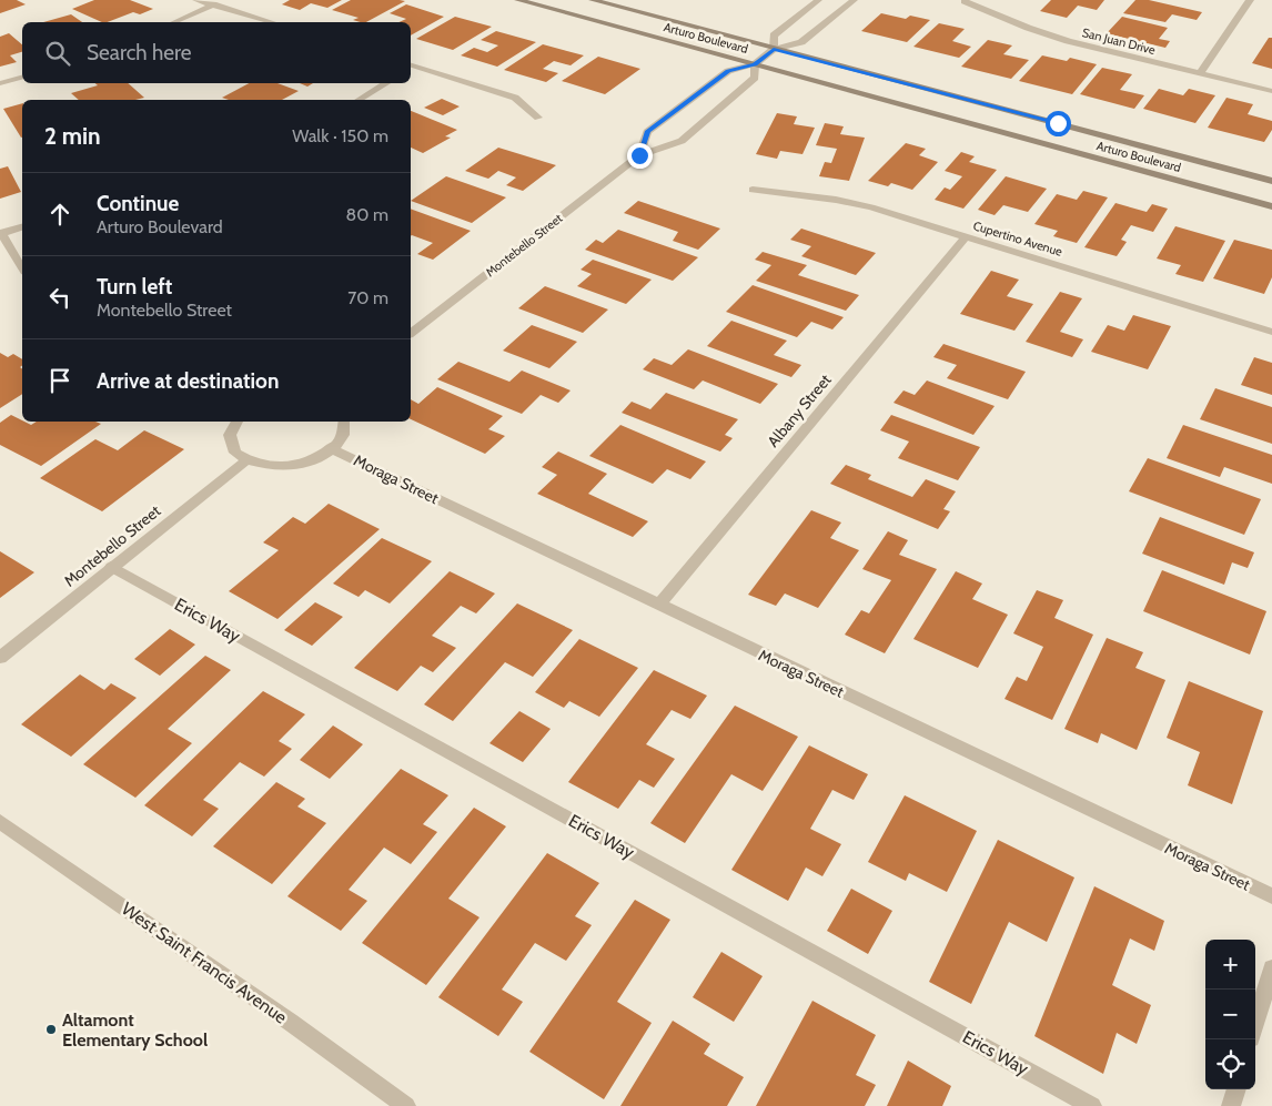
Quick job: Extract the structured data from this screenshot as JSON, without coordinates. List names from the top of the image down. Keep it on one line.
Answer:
{"streets":{"street":["Arturo Boulevard","San Juan Drive","Cupertino Avenue","Montebello Street","Albany Street","Moraga Street","Erics Way","West Saint Francis Avenue"]},"crossings":[["Arturo Boulevard","Montebello Street"],["Cupertino Avenue","Albany Street"],["Montebello Street","Erics Way"],["Albany Street","Moraga Street"]],"places":["Altamont Elementary School"],"page":{"search":"Search here","heading":["2 min","Walk · 150 m"],"list":[["Continue","Arturo Boulevard","80 m"],["Turn left","Montebello Street","70 m"],"Arrive at destination"],"map_buttons":["+","−"]}}
